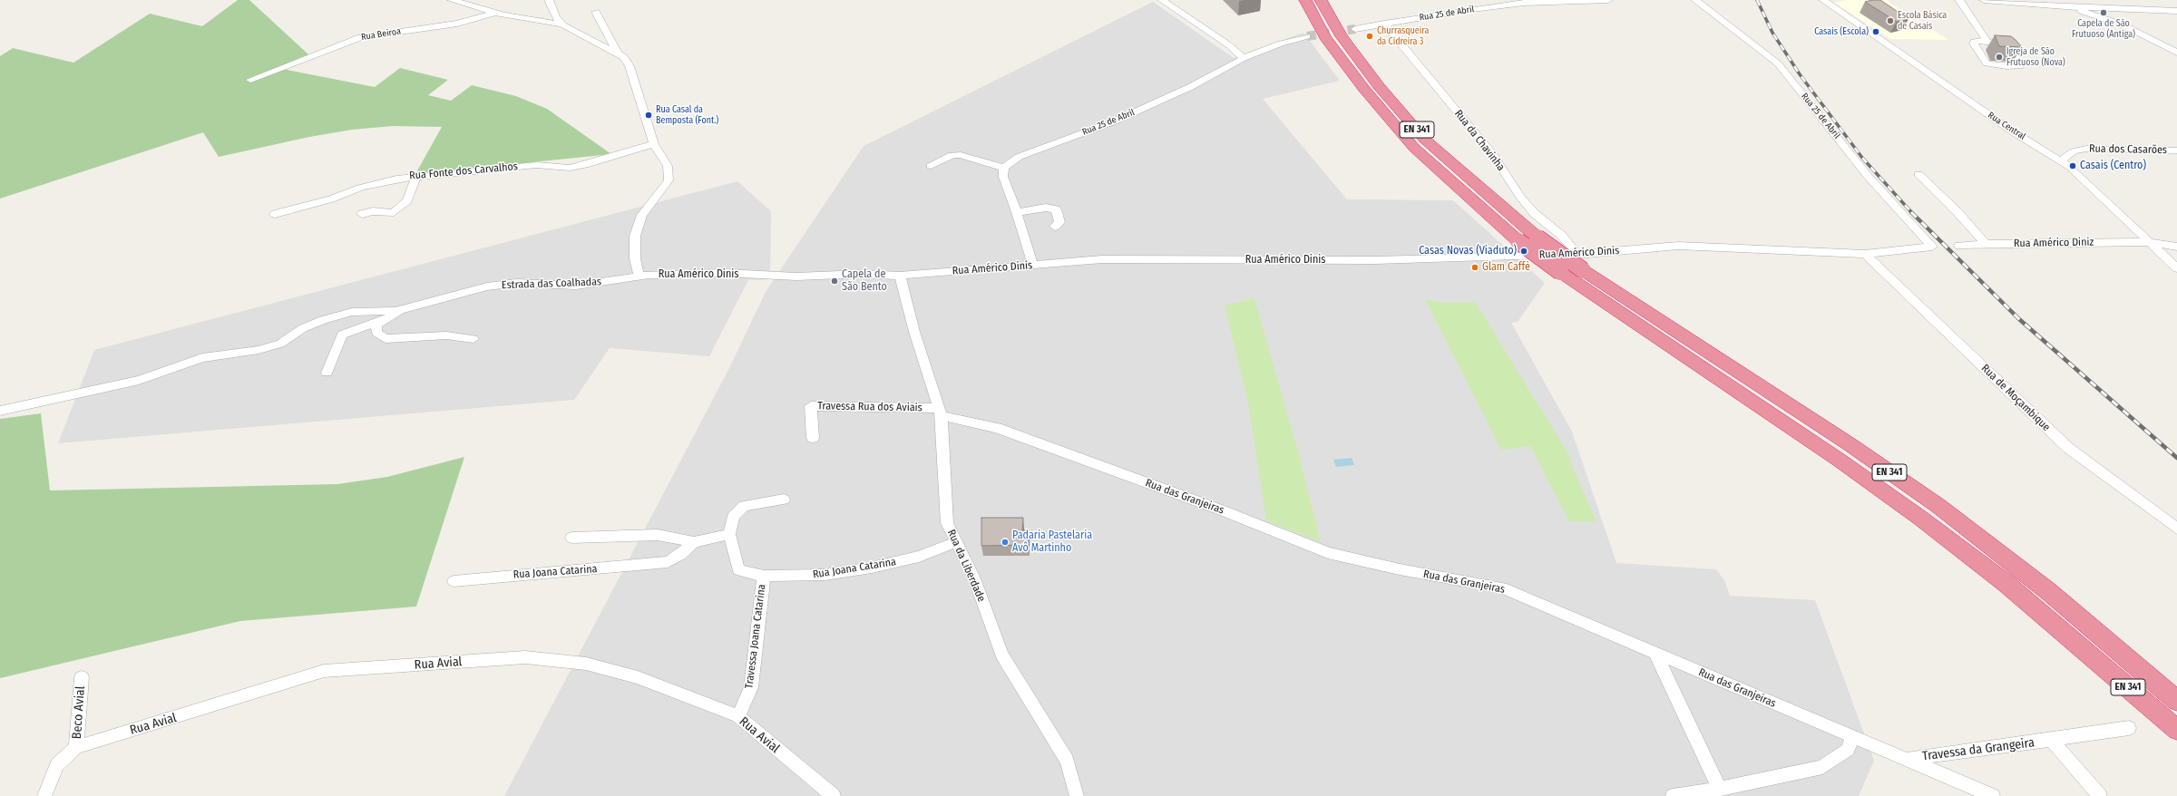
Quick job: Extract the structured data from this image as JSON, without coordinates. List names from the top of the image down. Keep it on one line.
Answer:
{"streets":{"highway":["EN 341"],"street":["Rua 25 de Abril","Rua Beiroa","Rua Central","Rua da Chavinha","Rua dos Casarões","Rua Fonte dos Carvalhos","Rua Américo Diniz","Rua Américo Dinis","Estrada das Coalhadas","Rua de Moçambique","Travessa Rua dos Aviais","Rua das Granjeiras","Rua da Liberdade","Rua Joana Catarina","Travessa Joana Catarina","Rua Avial","Beco Avial","Travessa da Grangeira"]},"crossings":[["Rua 25 de Abril","Rua da Chavinha"],["Rua 25 de Abril","Rua Américo Dinis"],["Rua Central","Rua dos Casarões"],["Rua Central","Rua Américo Diniz"],["EN 341","Rua da Chavinha"],["EN 341","Rua Américo Dinis"],["Rua da Chavinha","Rua Américo Dinis"],["Rua Américo Dinis","Estrada das Coalhadas"],["Rua Américo Dinis","Rua de Moçambique"],["Rua Américo Dinis","Rua da Liberdade"],["Travessa Rua dos Aviais","Rua das Granjeiras"],["Travessa Rua dos Aviais","Rua da Liberdade"],["Rua das Granjeiras","Rua da Liberdade"],["Rua das Granjeiras","Travessa da Grangeira"],["Rua da Liberdade","Rua Joana Catarina"],["Rua Joana Catarina","Travessa Joana Catarina"],["Travessa Joana Catarina","Rua Avial"],["Rua Avial","Beco Avial"]],"places":["Capela de São Frutuoso (Antiga)","Escola Básica de Casais","Casais (Escola)","Churrasqueira da Cidreira 3","Igreja de São Frutuoso (Nova)","Rua Casal da Bemposta (Font.)","Casais (Centro)","Casas Novas (Viaduto)","Glam Caffè","Capela de São Bento","Padaria Pastelaria Avô Martinho"]}
